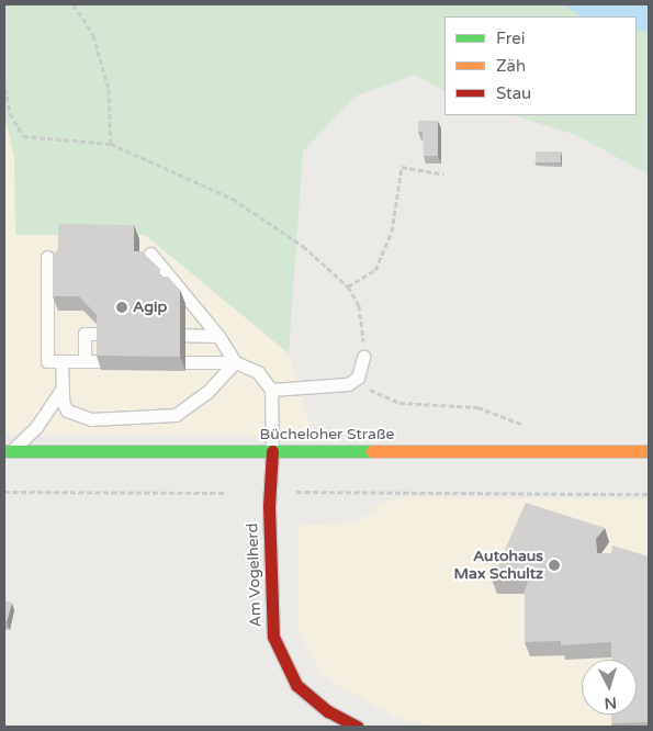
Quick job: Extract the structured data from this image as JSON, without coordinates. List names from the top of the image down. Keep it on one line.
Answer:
{"streets":{"main road":["Bücheloher Straße","Am Vogelherd"]},"crossings":[["Bücheloher Straße","Am Vogelherd"]],"places":["Agip","Autohaus Max Schultz"],"legend":["Frei","Zäh","Stau"],"north":"bottom"}
